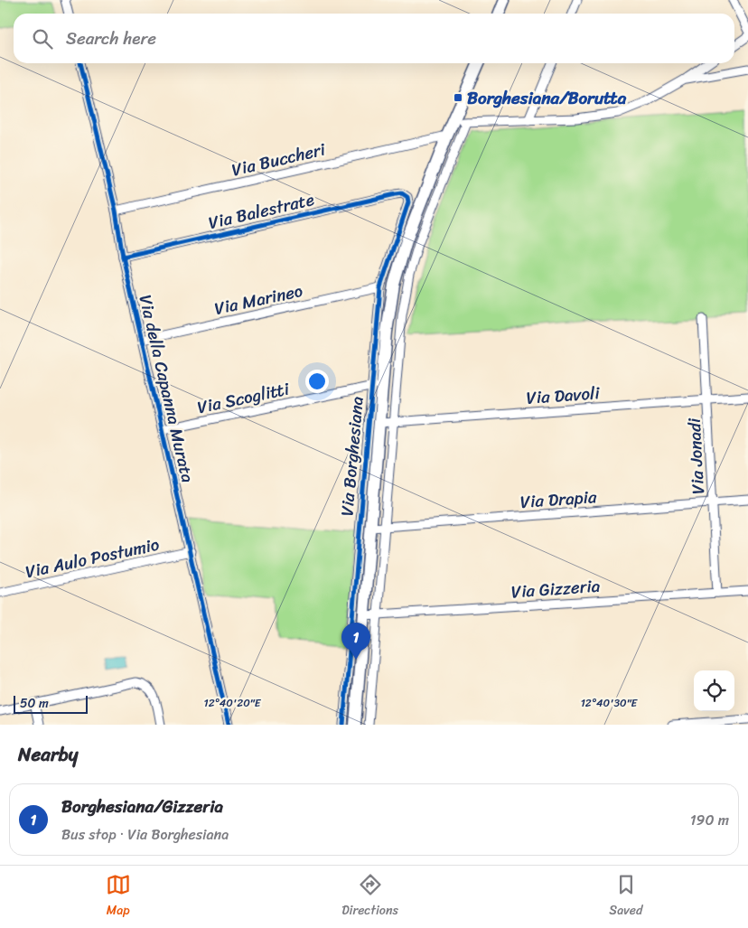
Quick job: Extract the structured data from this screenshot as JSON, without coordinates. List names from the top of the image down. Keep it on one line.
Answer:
{"streets":{"street":["Via Buccheri","Via Balestrate","Via Marineo","Via della Capanna Murata","Via Davoli","Via Scoglitti","Via Borghesiana","Via Jonadi","Via Drapia","Via Aulo Postumio","Via Gizzeria"]},"crossings":[["Via Buccheri","Via della Capanna Murata"],["Via Buccheri","Via Borghesiana"],["Via Balestrate","Via della Capanna Murata"],["Via Balestrate","Via Borghesiana"],["Via Marineo","Via della Capanna Murata"],["Via Marineo","Via Borghesiana"],["Via della Capanna Murata","Via Scoglitti"],["Via della Capanna Murata","Via Aulo Postumio"],["Via Davoli","Via Borghesiana"],["Via Davoli","Via Jonadi"],["Via Scoglitti","Via Borghesiana"],["Via Borghesiana","Via Drapia"],["Via Borghesiana","Via Gizzeria"],["Via Jonadi","Via Drapia"],["Via Jonadi","Via Gizzeria"]],"places":{"transit":["Borghesiana/Borutta"]},"scale_bar":"50 m","page":{"search":"Search here","pins":"1","scale":"50 m","heading":"Nearby","list":[{"mark":"1","name":"Borghesiana/Gizzeria","note":"Bus stop · Via Borghesiana","value":"190 m"}],"nav":["Map","Directions","Saved"]},"coordinates":["12°40'20\"E","12°40'30\"E"]}
